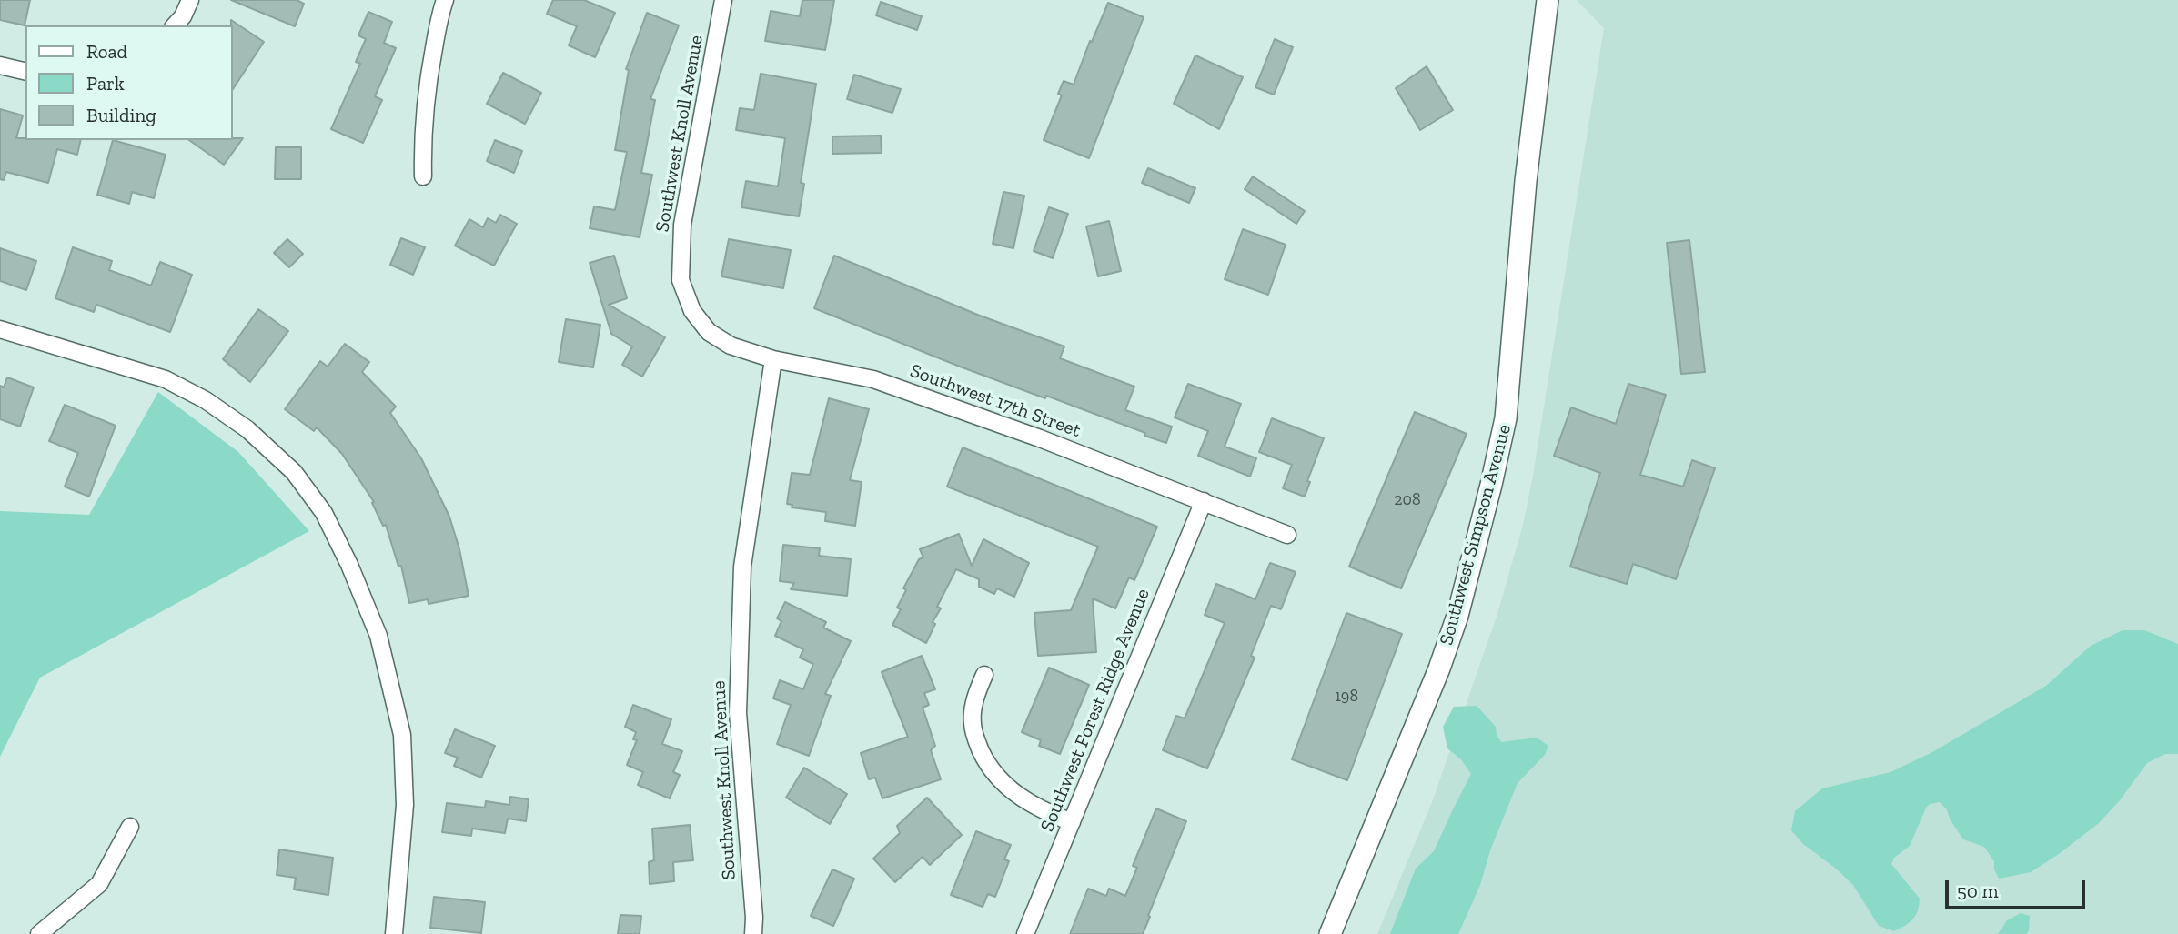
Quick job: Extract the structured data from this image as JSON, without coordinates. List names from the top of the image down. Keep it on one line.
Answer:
{"streets":{"street":["Southwest Knoll Avenue","Southwest 17th Street","Southwest Simpson Avenue","Southwest Forest Ridge Avenue"]},"crossings":[["Southwest Knoll Avenue","Southwest 17th Street"],["Southwest 17th Street","Southwest Forest Ridge Avenue"]],"house_numbers":["208","198"],"legend":["Road","Park","Building"],"scale_bar":"50 m"}
